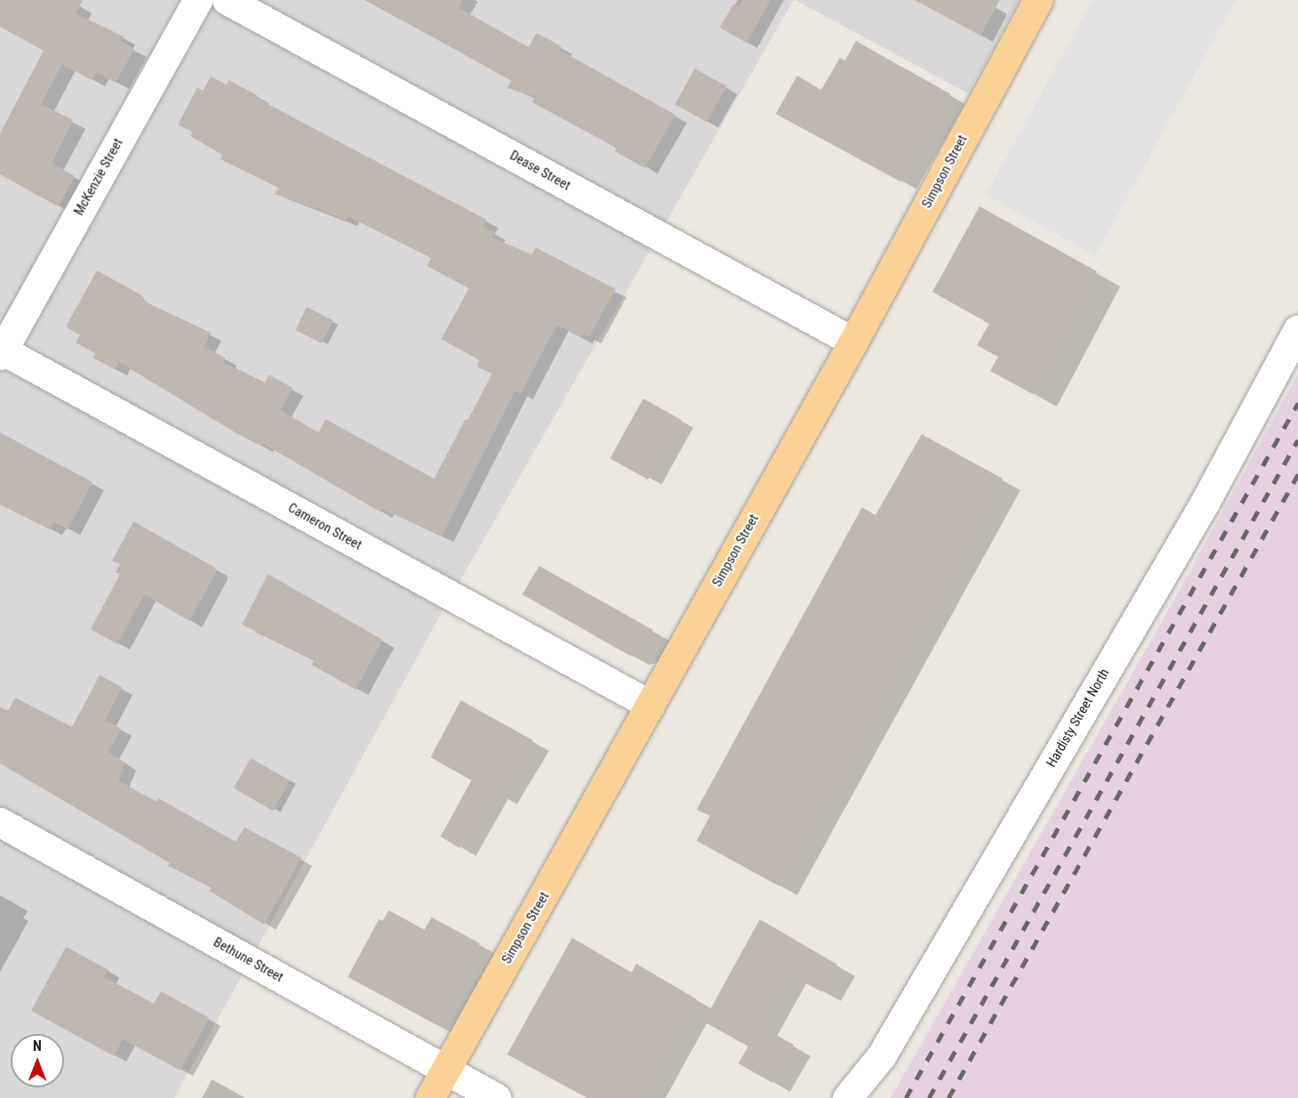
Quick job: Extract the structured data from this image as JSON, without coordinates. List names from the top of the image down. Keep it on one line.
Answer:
{"streets":{"main road":["Simpson Street"],"street":["Dease Street","McKenzie Street","Cameron Street","Hardisty Street North","Bethune Street"]},"crossings":[["Dease Street","Simpson Street"],["Simpson Street","Cameron Street"],["Simpson Street","Bethune Street"],["McKenzie Street","Cameron Street"]],"north":"top"}
